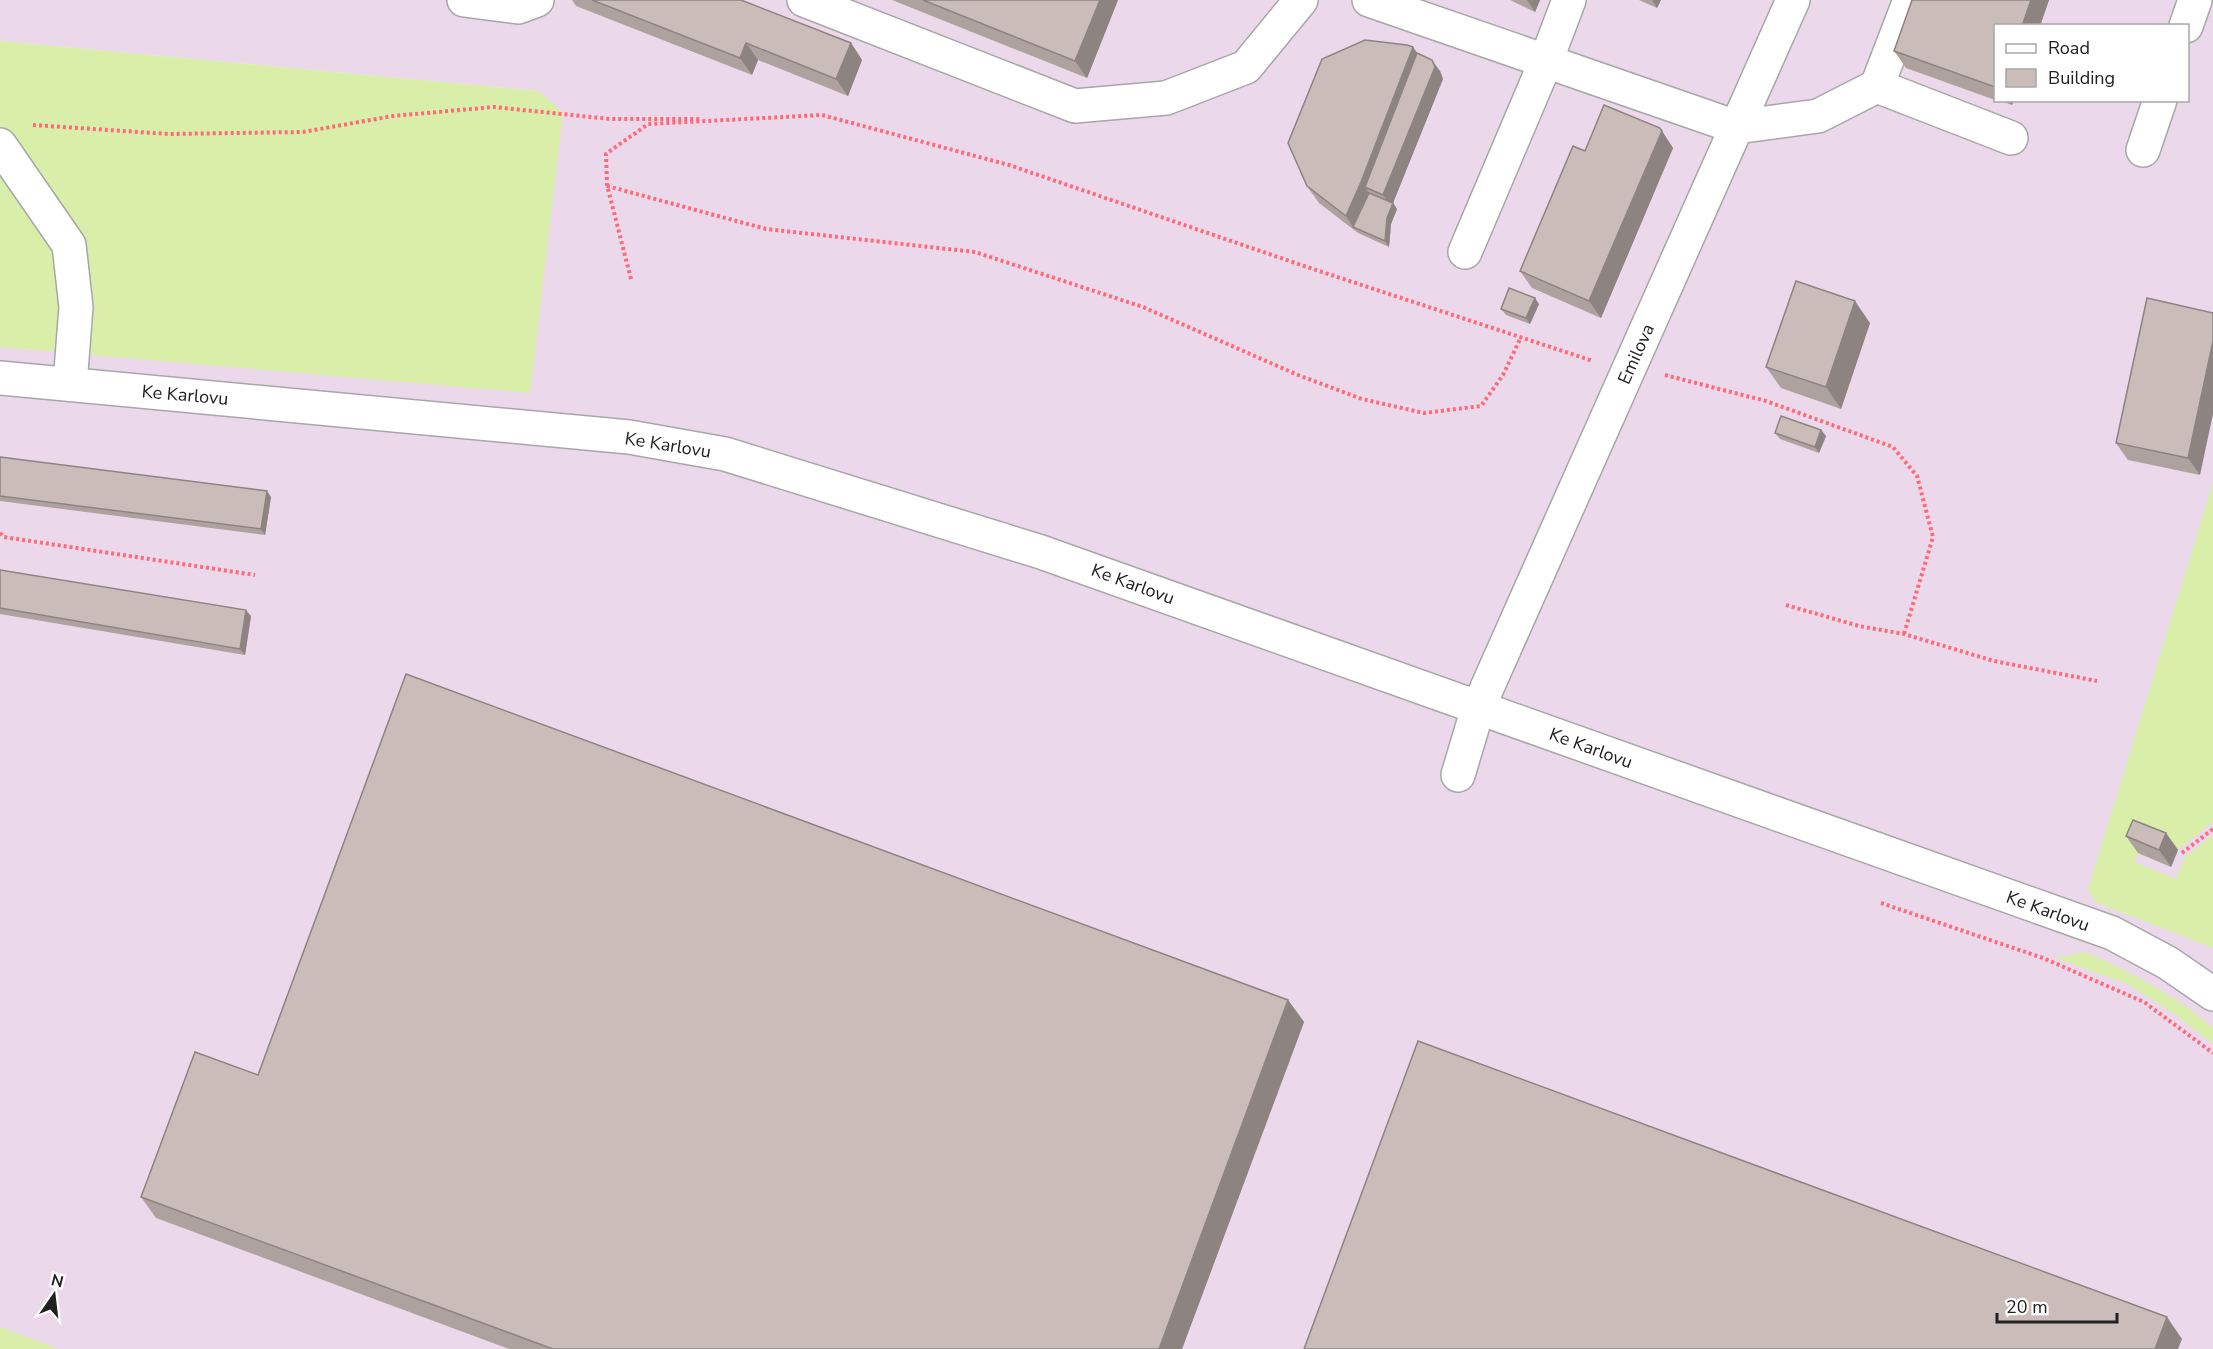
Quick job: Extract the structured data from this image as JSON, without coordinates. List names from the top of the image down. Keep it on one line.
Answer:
{"streets":{"street":["Emilova","Ke Karlovu"]},"crossings":[["Emilova","Ke Karlovu"]],"legend":["Road","Building"],"scale_bar":"20 m","north":"top"}
